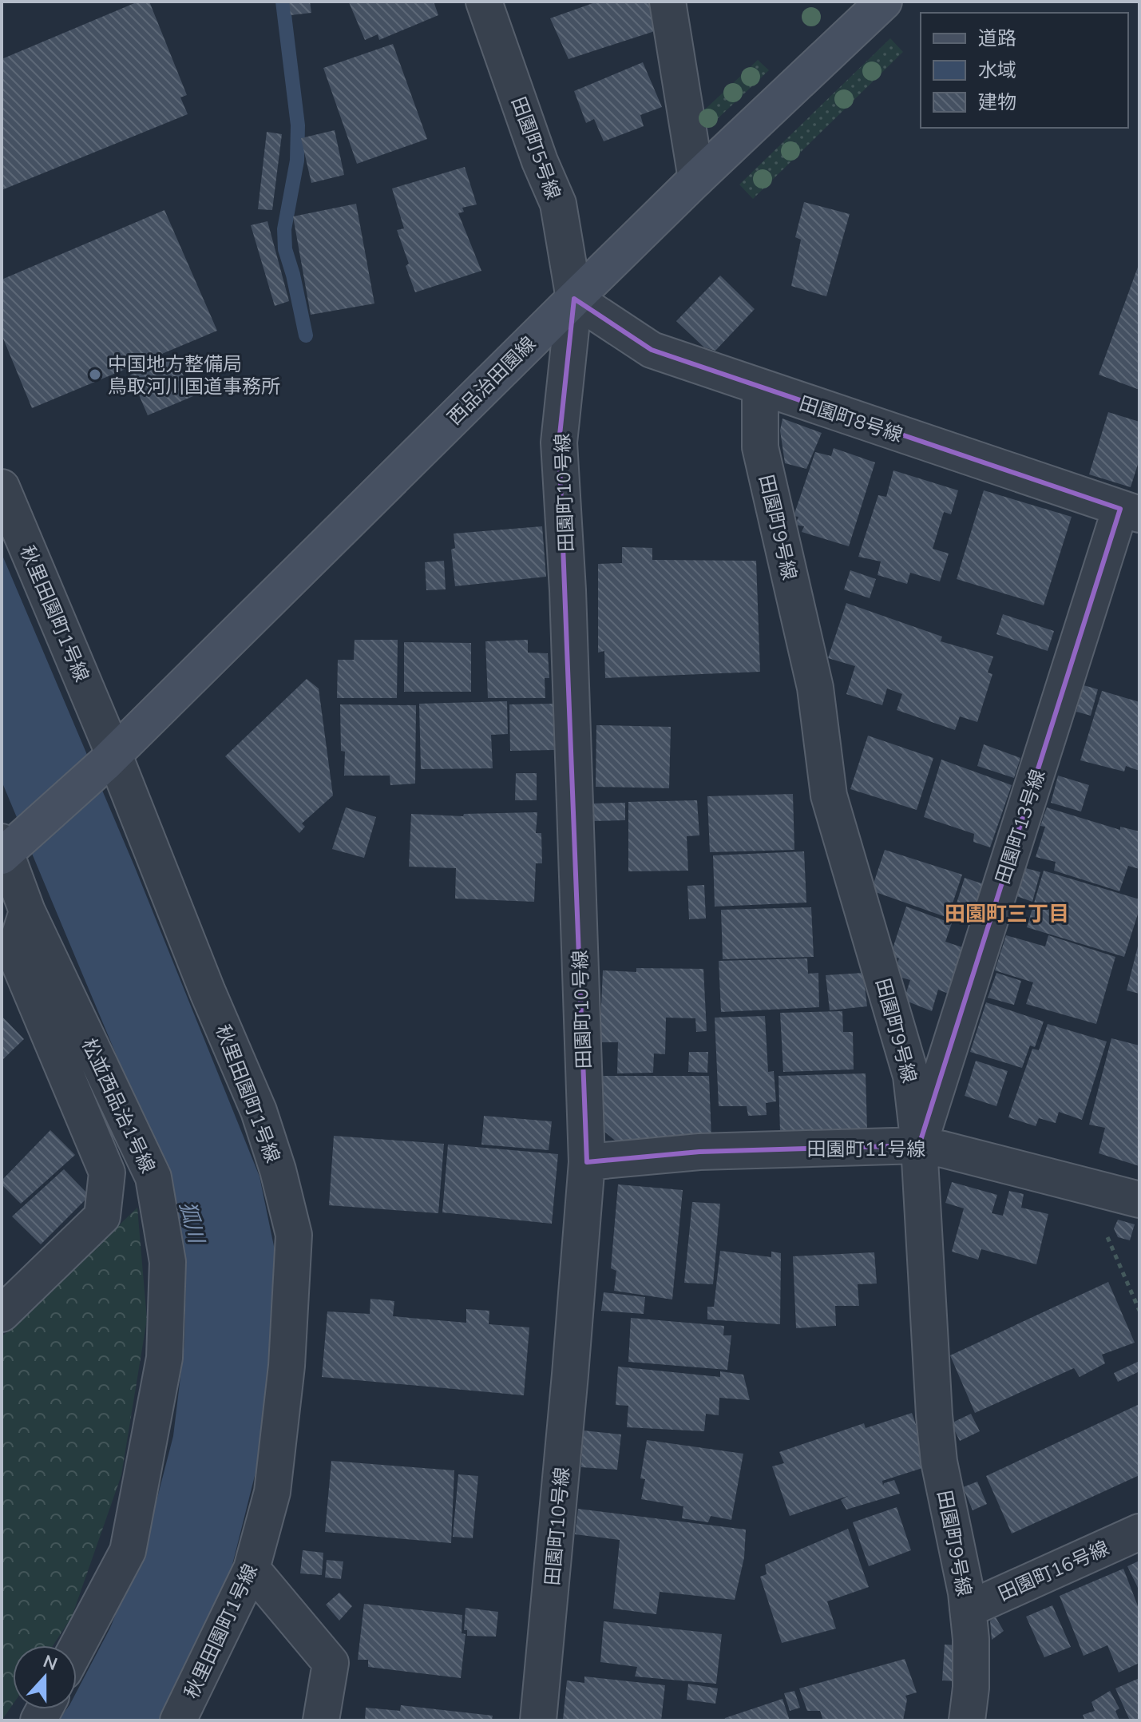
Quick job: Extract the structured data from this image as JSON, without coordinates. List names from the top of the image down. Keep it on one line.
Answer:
{"streets":{"street":["田園町5号線","西品治田園線","田園町8号線","田園町10号線","田園町9号線","秋里田園町1号線","田園町13号線","松並西品治1号線","田園町11号線","田園町16号線"]},"crossings":[["田園町5号線","西品治田園線"],["田園町5号線","田園町8号線"],["田園町5号線","田園町10号線"],["西品治田園線","田園町8号線"],["西品治田園線","田園町10号線"],["西品治田園線","秋里田園町1号線"],["西品治田園線","松並西品治1号線"],["田園町8号線","田園町10号線"],["田園町8号線","田園町9号線"],["田園町8号線","田園町13号線"],["田園町10号線","田園町11号線"],["田園町9号線","田園町13号線"],["田園町9号線","田園町11号線"],["田園町9号線","田園町16号線"],["田園町13号線","田園町11号線"]],"districts":["田園町三丁目"],"water":["狐川"],"places":["中国地方整備局 鳥取河川国道事務所"],"legend":["道路","水域","建物"],"north":"top"}
